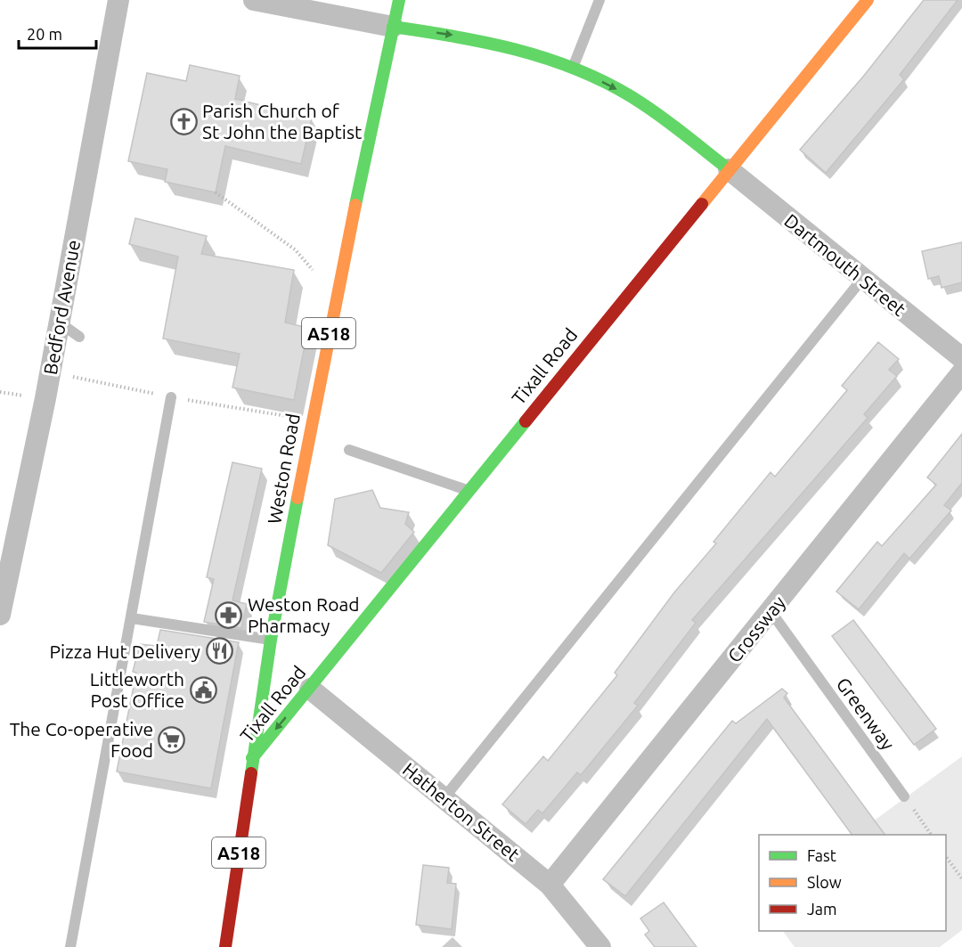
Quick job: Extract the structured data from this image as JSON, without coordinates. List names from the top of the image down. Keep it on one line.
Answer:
{"streets":{"main road":["A518","Tixall Road","Weston Road"],"street":["Dartmouth Street","Bedford Avenue","Crossway","Hatherton Street"],"lane":["Greenway"]},"crossings":[["Dartmouth Street","Tixall Road"],["Tixall Road","Weston Road"],["Tixall Road","Hatherton Street"],["Crossway","Greenway"],["Crossway","Hatherton Street"]],"places":{"church":["Parish Church of St John the Baptist"],"pharmacy":["Weston Road Pharmacy"],"restaurant":["Pizza Hut Delivery"],"public building":["Littleworth Post Office"],"supermarket":["The Co-operative Food"]},"legend":["Fast","Slow","Jam"],"scale_bar":"20 m"}
